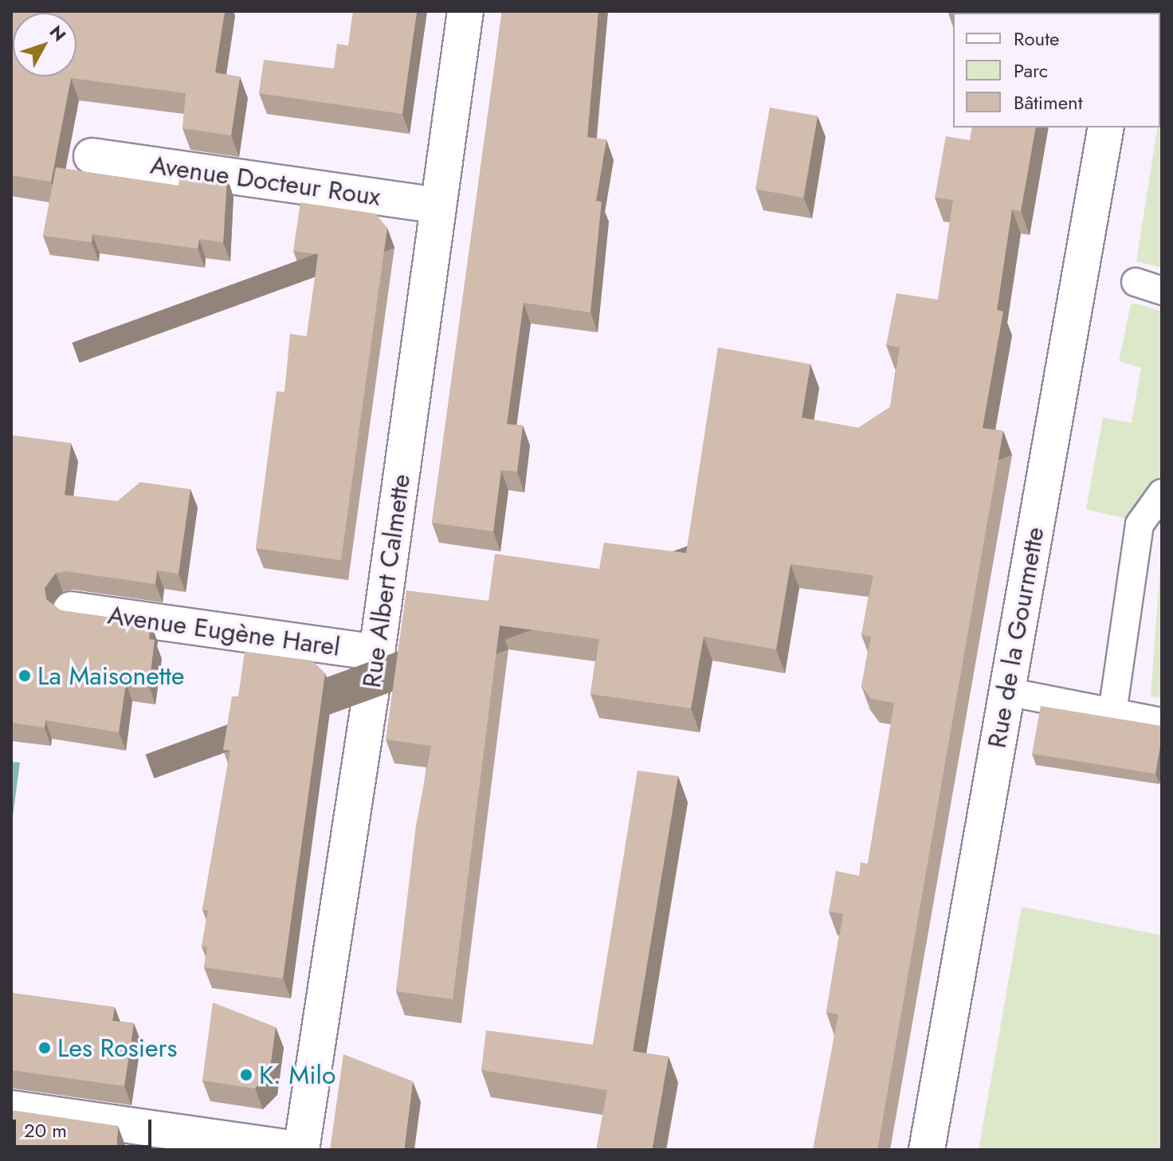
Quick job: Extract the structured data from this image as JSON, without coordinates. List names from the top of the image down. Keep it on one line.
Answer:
{"streets":{"street":["Avenue Docteur Roux","Rue Albert Calmette","Avenue Eugène Harel","Rue de la Gourmette"]},"crossings":[["Avenue Docteur Roux","Rue Albert Calmette"],["Rue Albert Calmette","Avenue Eugène Harel"]],"places":["La Maisonette","Les Rosiers","K. Milo"],"legend":["Route","Parc","Bâtiment"],"scale_bar":"20 m","north":"top right"}
